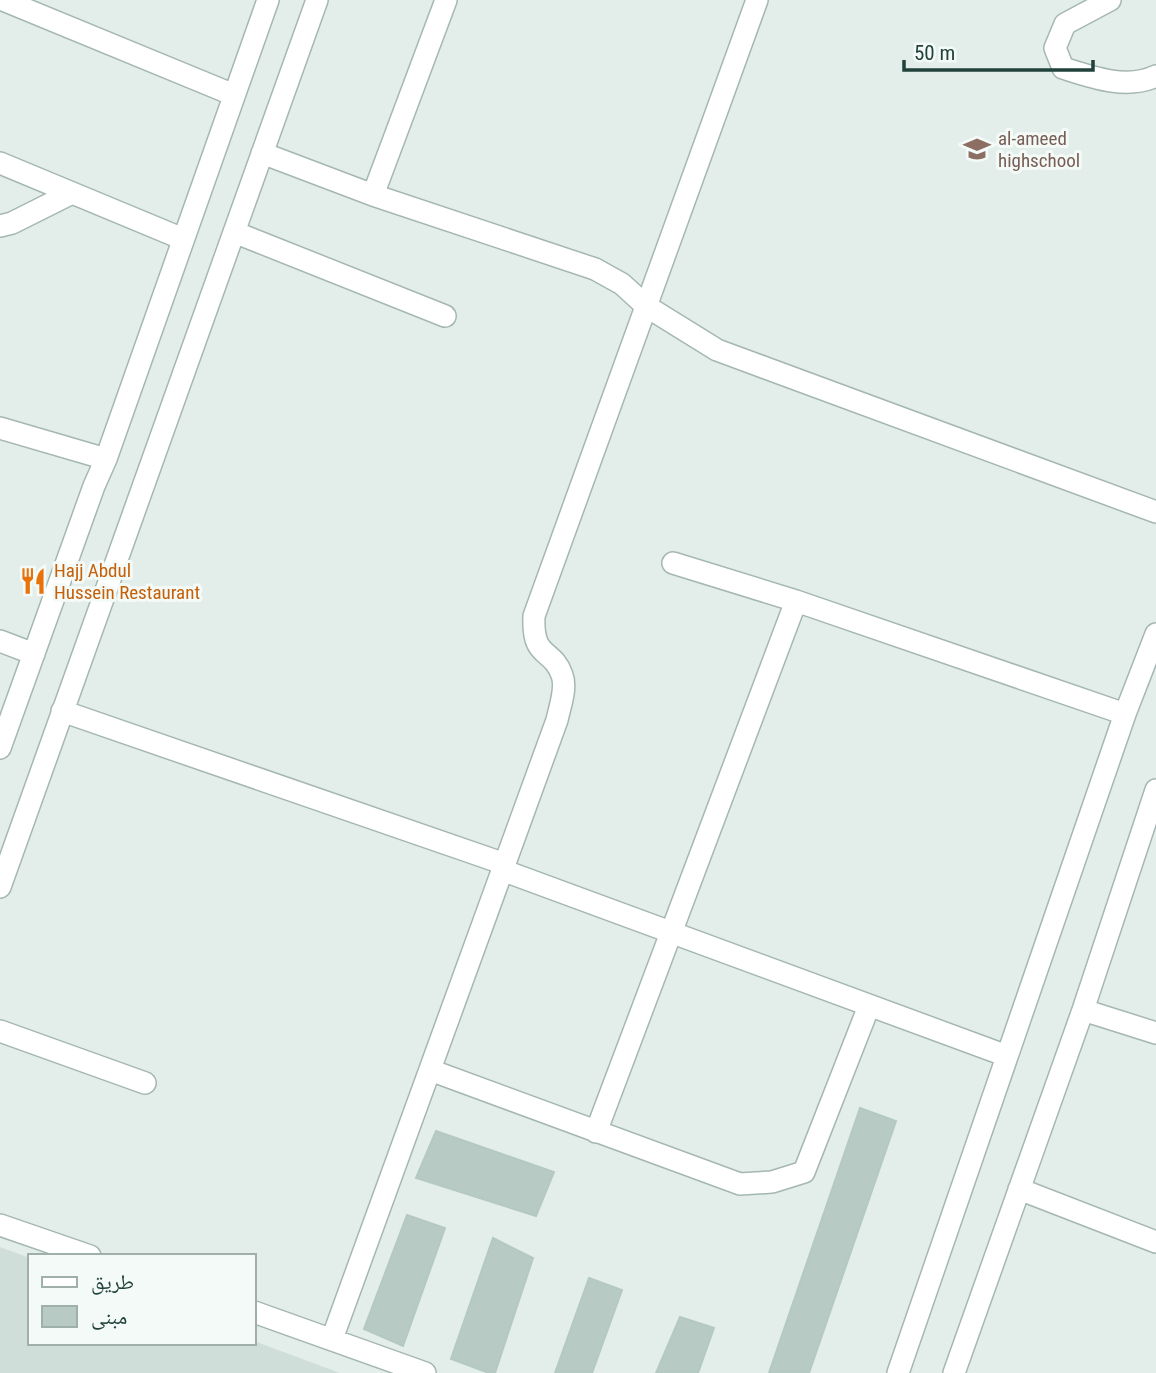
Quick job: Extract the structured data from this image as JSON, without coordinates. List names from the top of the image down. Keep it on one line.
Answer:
{"places":{"school or university":["al-ameed highschool"],"restaurant":["Hajj Abdul Hussein Restaurant"]},"legend":["طريق","مبنى"],"scale_bar":"50 m"}
